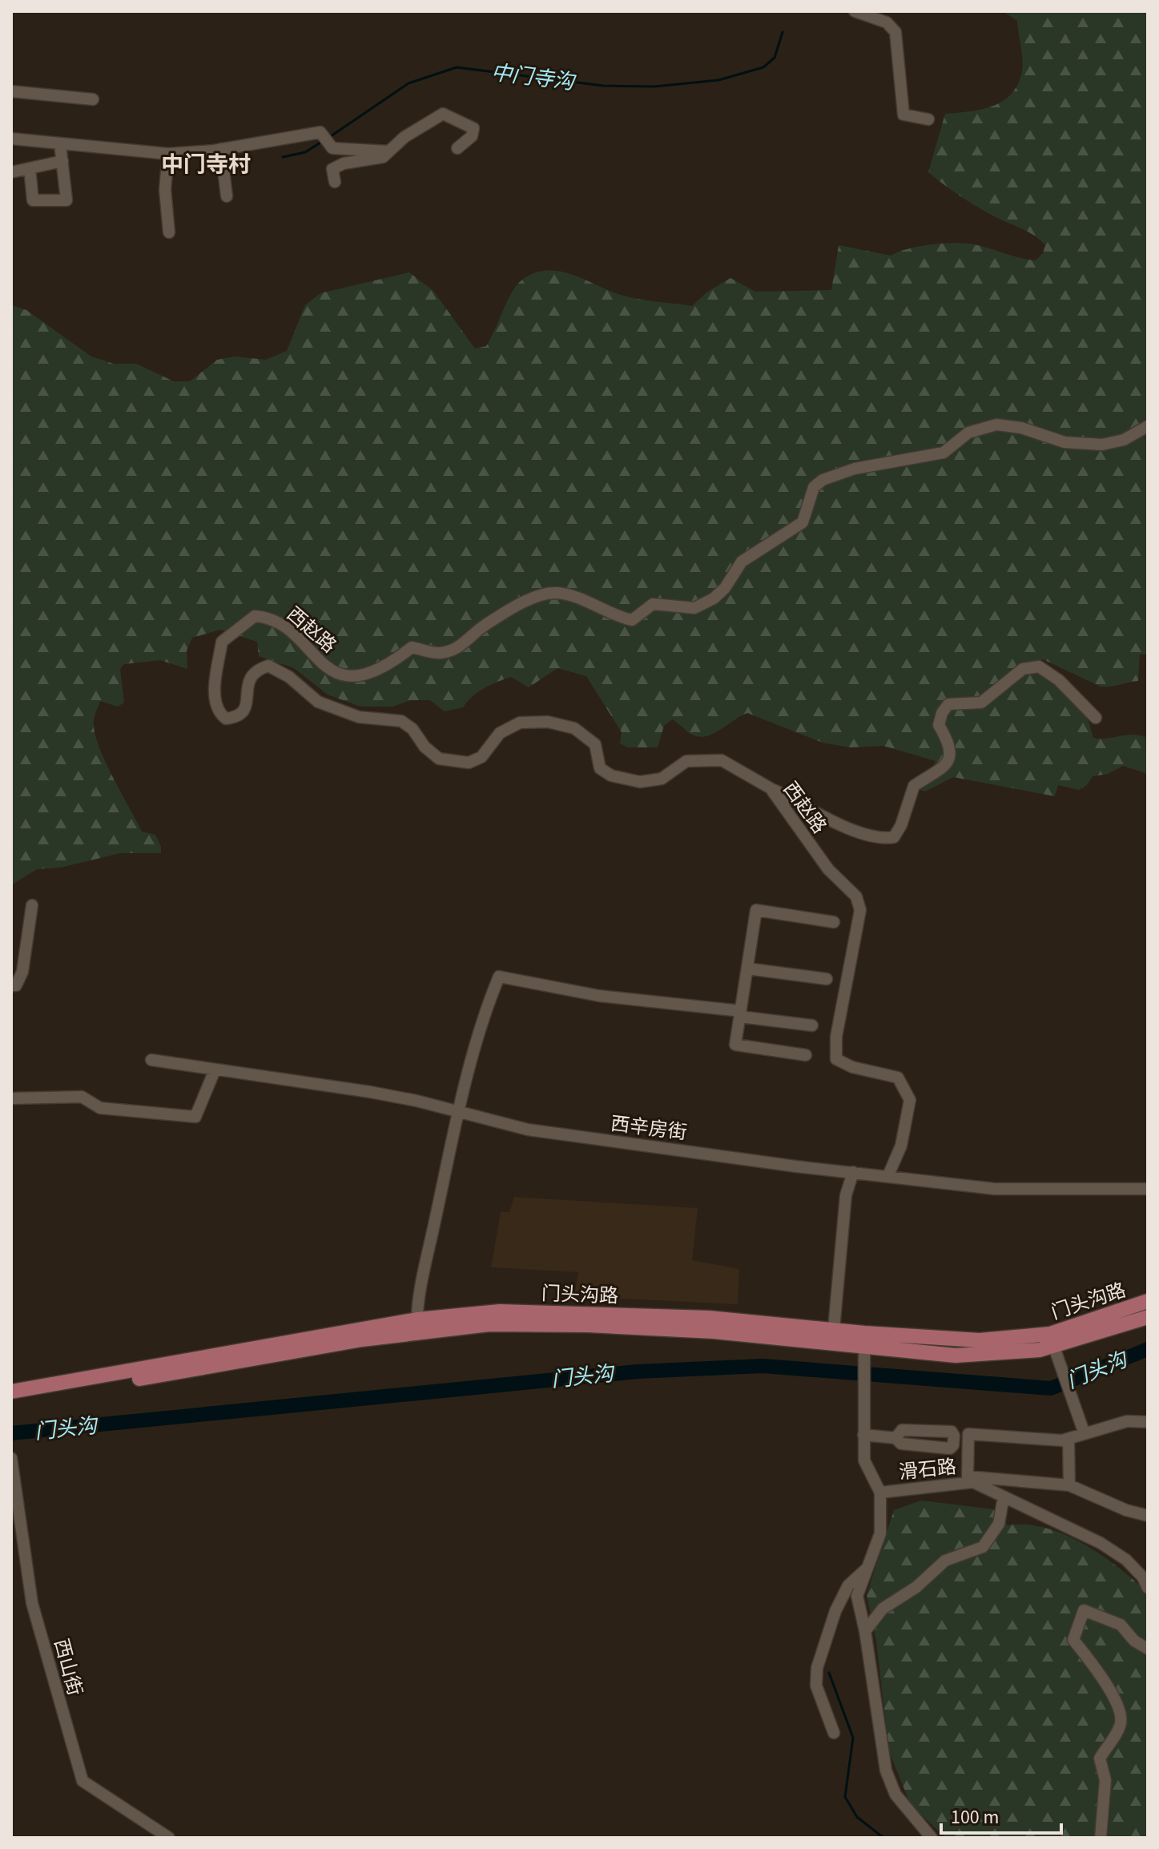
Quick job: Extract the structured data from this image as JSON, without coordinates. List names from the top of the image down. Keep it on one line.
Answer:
{"streets":{"main road":["门头沟路"],"street":["西赵路","西辛房街","滑石路","西山街"]},"crossings":[["西赵路","西辛房街"],["门头沟路","滑石路"]],"districts":["中门寺村"],"water":["中门寺沟","门头沟"],"scale_bar":"100 m"}
